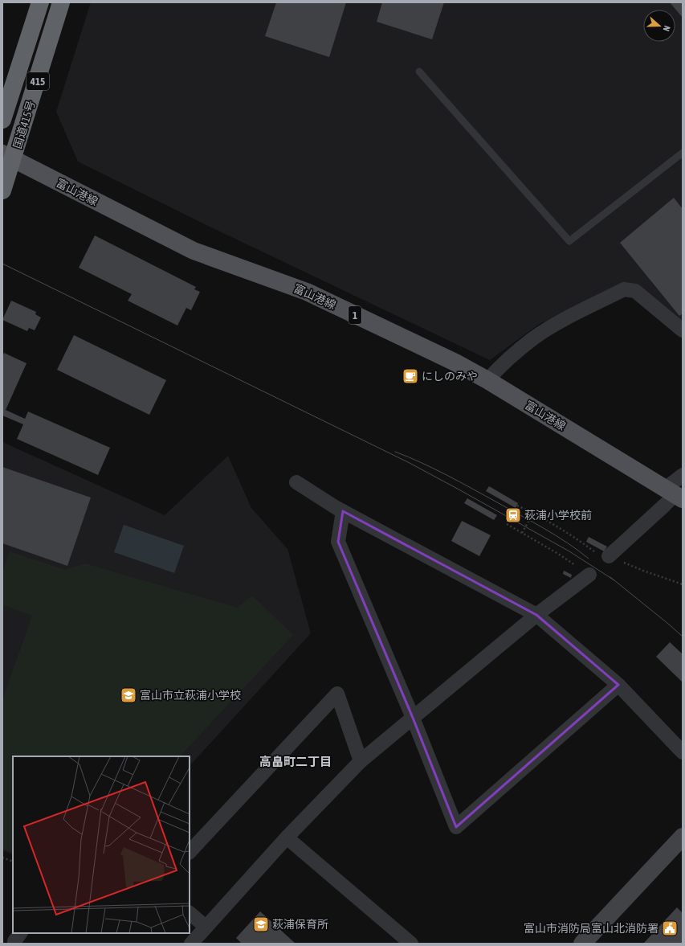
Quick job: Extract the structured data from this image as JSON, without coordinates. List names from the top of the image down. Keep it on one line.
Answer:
{"streets":{"highway":["415","国道415号"],"main road":["富山港線","1"]},"crossings":[["国道415号","富山港線"]],"districts":["高畠町二丁目"],"places":{"cafe":["にしのみや"],"station":["萩浦小学校前"],"school or university":["富山市立萩浦小学校","萩浦保育所"],"public building":["富山市消防局富山北消防署"]},"north":"right"}
